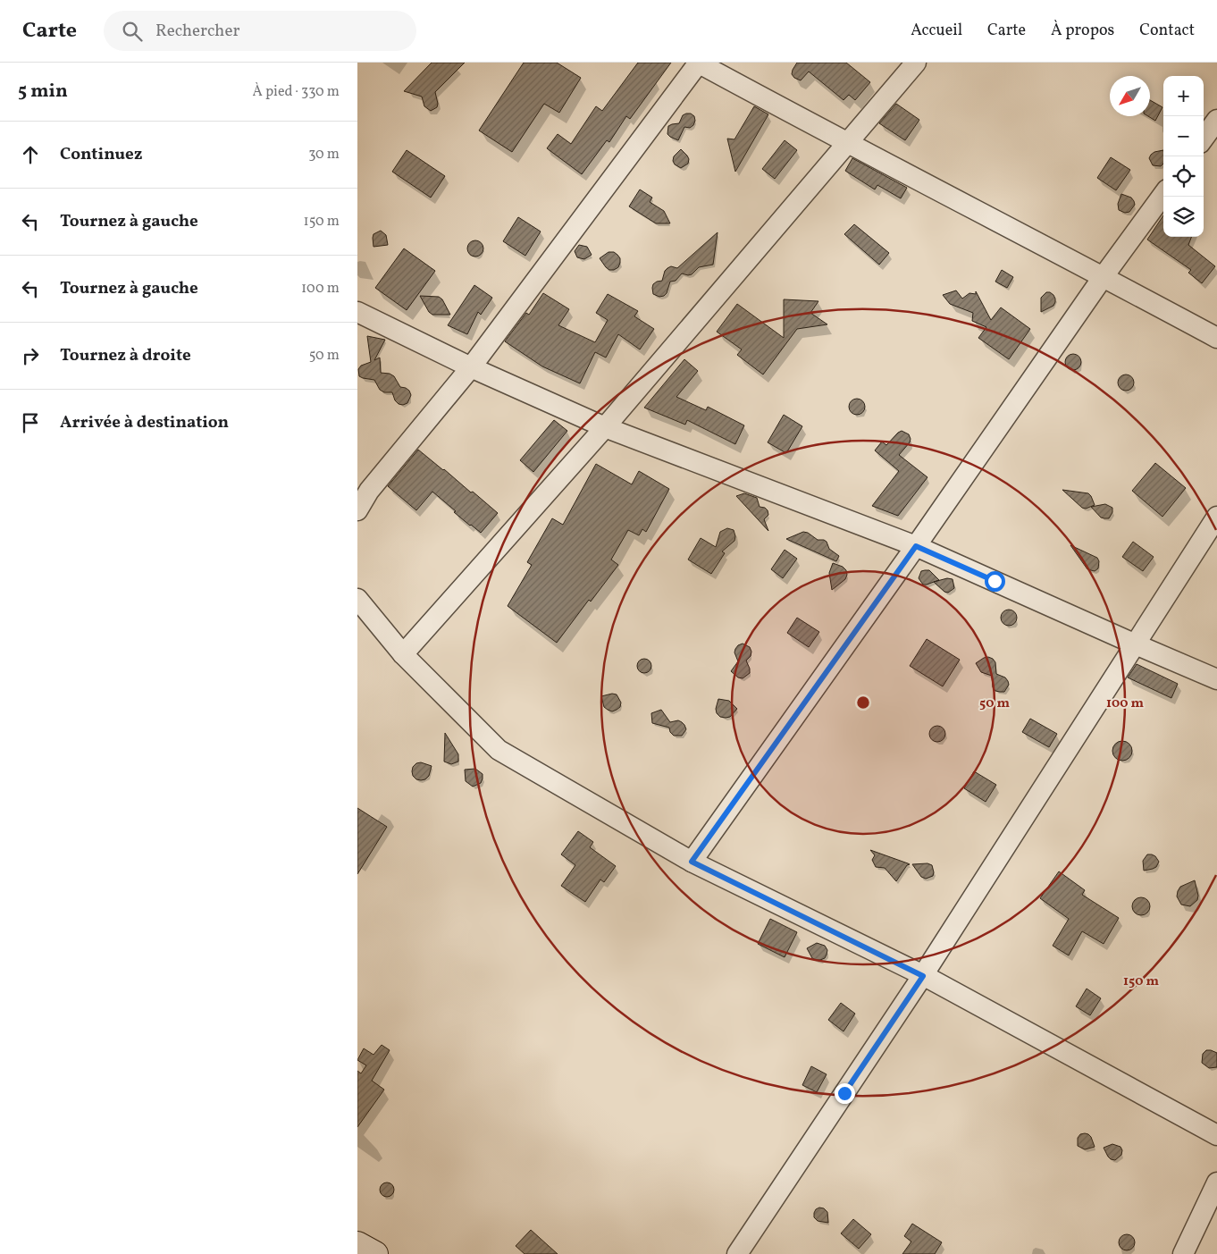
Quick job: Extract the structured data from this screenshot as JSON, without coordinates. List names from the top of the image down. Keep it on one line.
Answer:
{"north":"bottom left","page":{"header":"Carte","search":"Rechercher","nav":["Accueil","Carte","À propos","Contact"],"heading":["5 min","À pied · 330 m"],"map_buttons":["+","−"],"list":[["Continuez","30 m"],["Tournez à gauche","150 m"],["Tournez à gauche","100 m"],["Tournez à droite","50 m"],"Arrivée à destination"]},"rings":["50 m","100 m","150 m"]}
